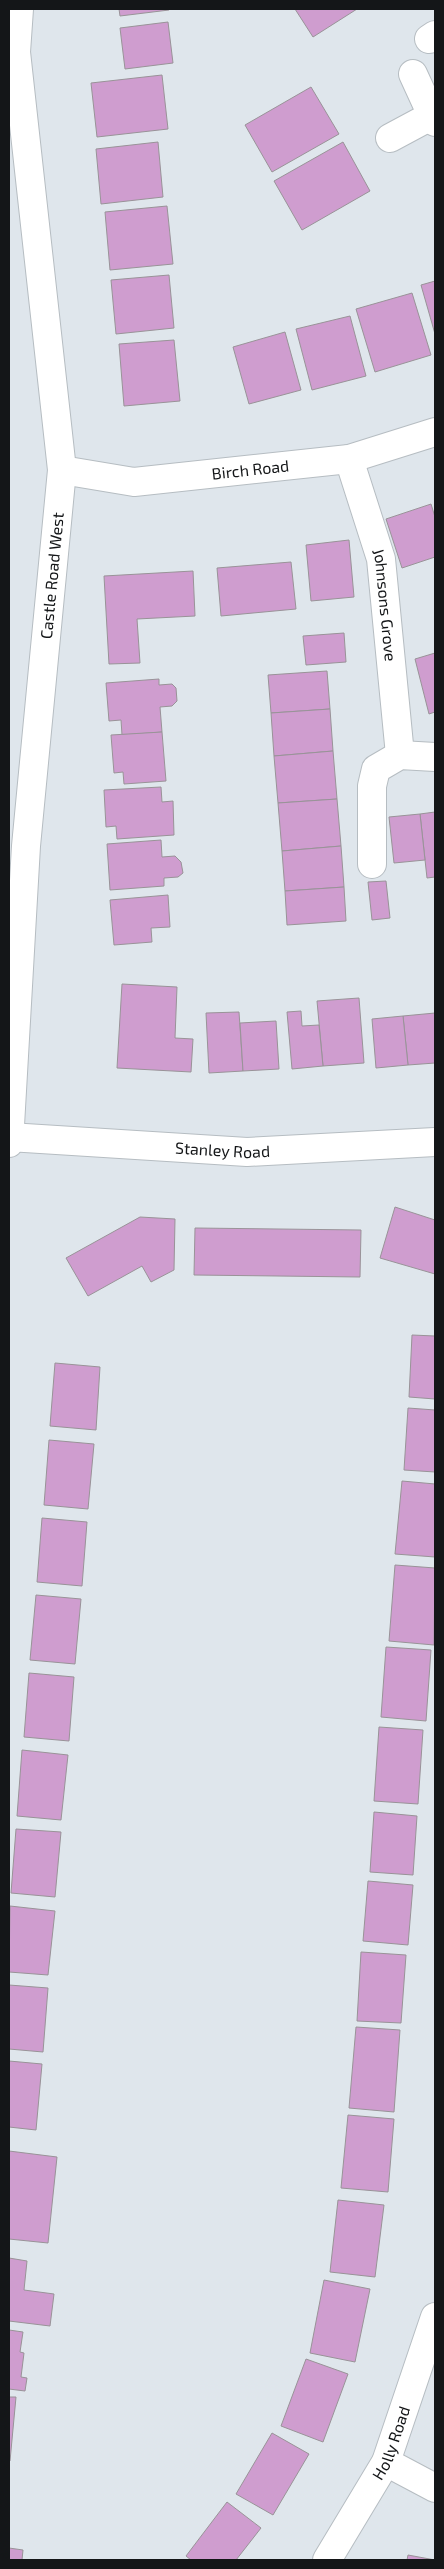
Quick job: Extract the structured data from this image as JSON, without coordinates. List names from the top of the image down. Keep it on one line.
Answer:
{"streets":{"street":["Birch Road","Castle Road West","Johnsons Grove","Stanley Road","Holly Road"]},"crossings":[["Birch Road","Castle Road West"],["Birch Road","Johnsons Grove"],["Castle Road West","Stanley Road"]]}
